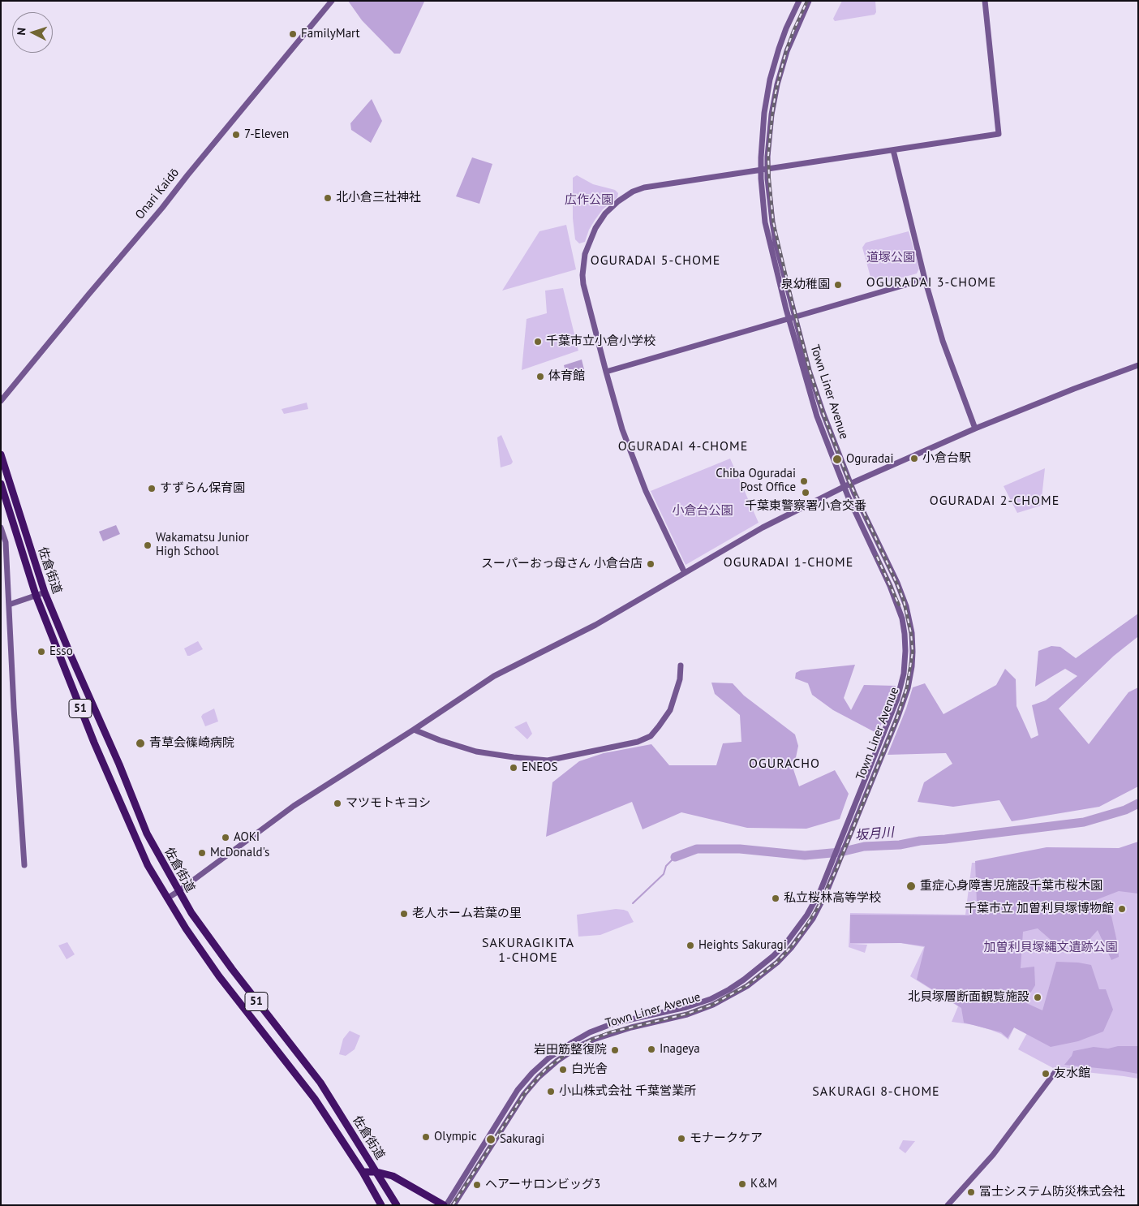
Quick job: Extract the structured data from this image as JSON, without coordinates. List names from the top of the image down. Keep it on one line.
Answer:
{"streets":{"highway":["佐倉街道","51"],"street":["Onari Kaidō","Town Liner Avenue"]},"crossings":[["佐倉街道","51"]],"districts":["OGURADAI 5-CHOME","OGURADAI 3-CHOME","OGURADAI 4-CHOME","OGURADAI 2-CHOME","OGURADAI 1-CHOME","OGURACHO","SAKURAGIKITA 1-CHOME","SAKURAGI 8-CHOME"],"water":["坂月川"],"parks":["広作公園","道塚公園","小倉台公園","加曽利貝塚縄文遺跡公園"],"places":["FamilyMart","7-Eleven","北小倉三社神社","泉幼稚園","千葉市立小倉小学校","体育館","小倉台駅","Oguradai","Chiba Oguradai Post Office","すずらん保育園","千葉東警察署小倉交番","Wakamatsu Junior High School","スーパーおっ母さん 小倉台店","Esso","青草会篠崎病院","ENEOS","マツモトキヨシ","AOKI","McDonald's","重症心身障害児施設千葉市桜木園","私立桜林高等学校","千葉市立 加曽利貝塚博物館","老人ホーム若葉の里","Heights Sakuragi","北貝塚層断面観覧施設","Inageya","岩田筋整復院","白光舎","友水館","小山株式会社 千葉営業所","Olympic","モナークケア","Sakuragi","K&M","ヘアーサロンビッグ3","冨士システム防災株式会社"],"north":"left"}
